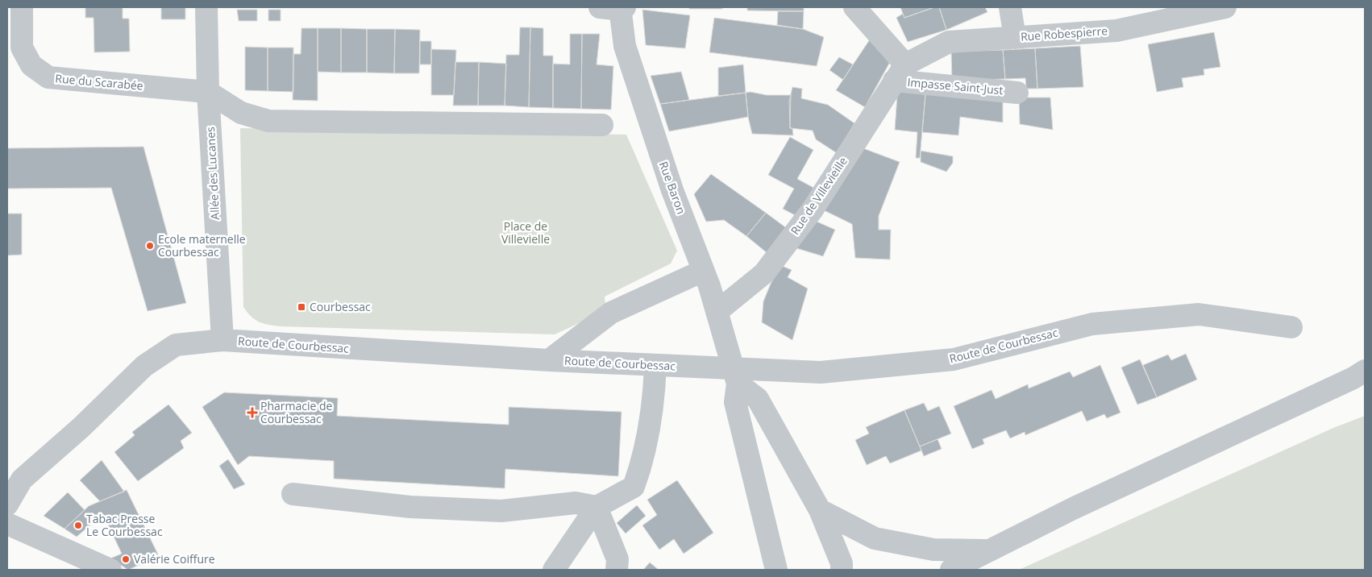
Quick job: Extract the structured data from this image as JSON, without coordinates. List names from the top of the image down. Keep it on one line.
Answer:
{"streets":{"street":["Rue Robespierre","Rue du Scarabée","Impasse Saint-Just","Allée des Lucanes","Rue Baron","Rue de Villevieille","Route de Courbessac"]},"crossings":[["Rue Robespierre","Impasse Saint-Just"],["Rue Robespierre","Rue de Villevieille"],["Rue du Scarabée","Allée des Lucanes"],["Impasse Saint-Just","Rue de Villevieille"],["Allée des Lucanes","Route de Courbessac"],["Rue Baron","Rue de Villevieille"],["Rue Baron","Route de Courbessac"]],"parks":["Place de Villevielle"],"places":{"other":["Ecole maternelle Courbessac","Tabac Presse Le Courbessac","Valérie Coiffure"],"transit":["Courbessac"],"health":["Pharmacie de Courbessac"]}}
